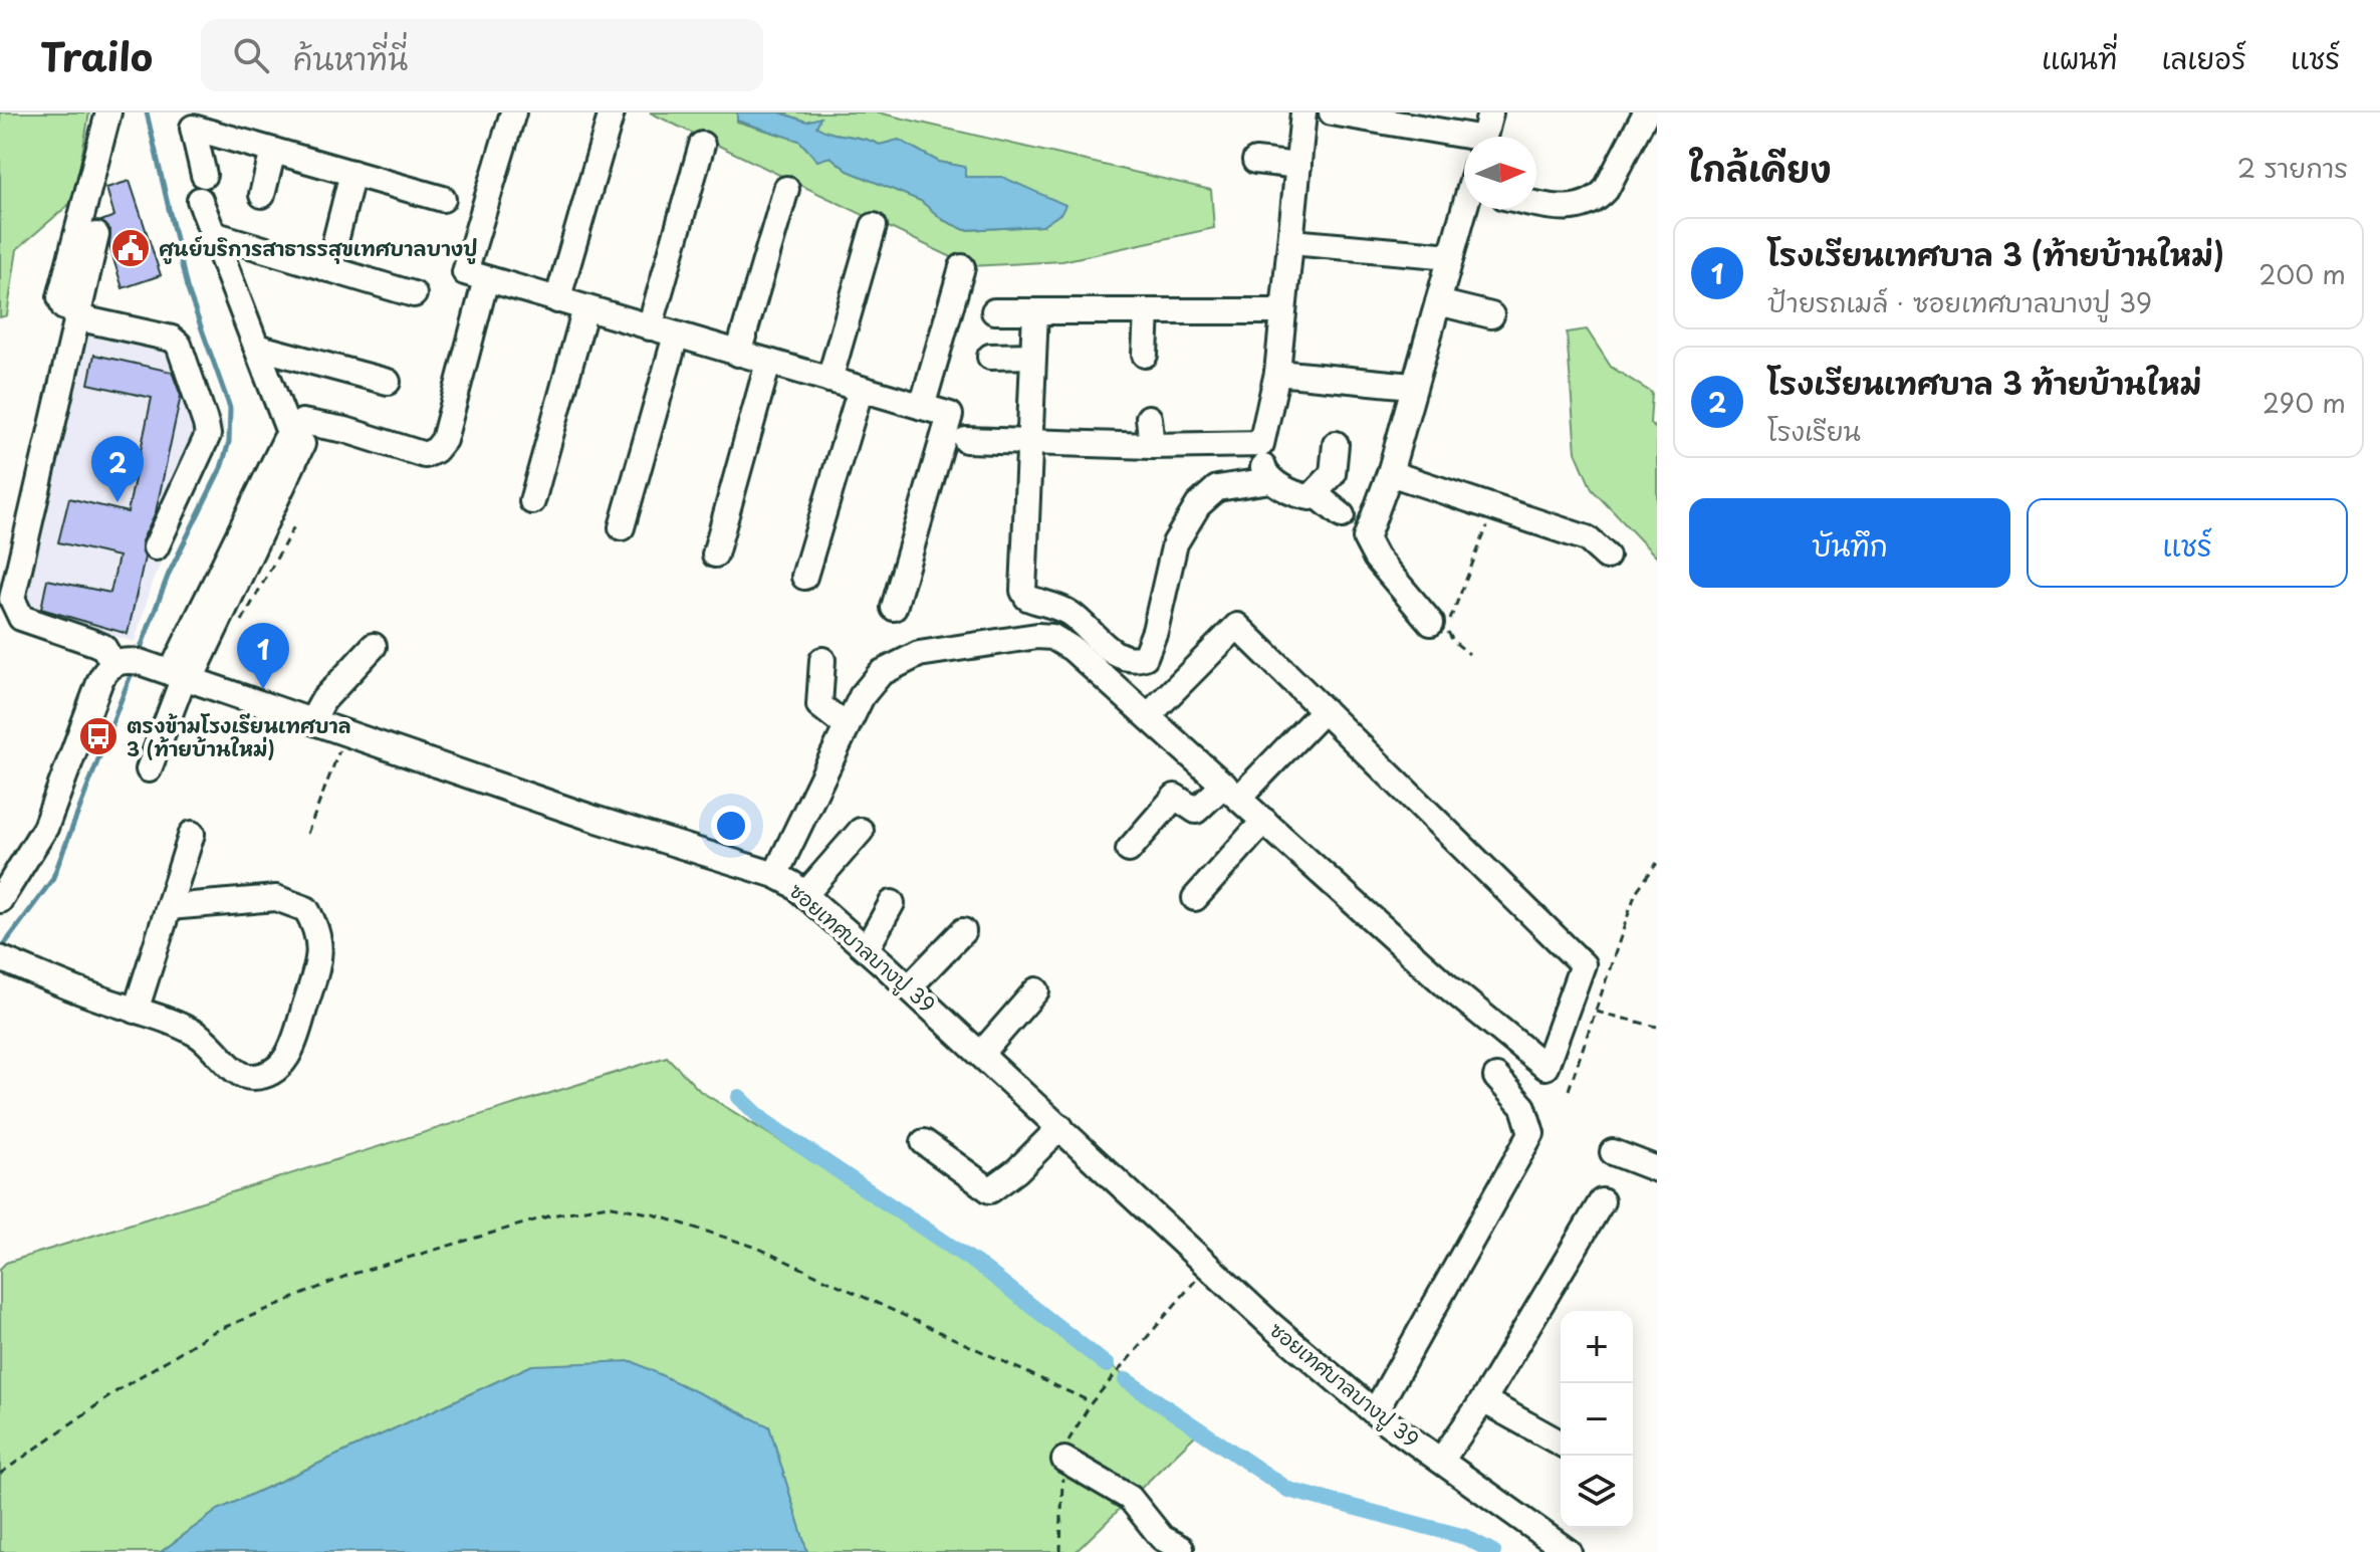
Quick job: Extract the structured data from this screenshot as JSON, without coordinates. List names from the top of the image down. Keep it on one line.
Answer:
{"streets":{"street":["ซอยเทศบาลบางปู 39"]},"places":{"public building":["ศูนย์บริการสาธารรสุขเทศบาลบางปู"],"bus stop":["ตรงข้ามโรงเรียนเทศบาล 3 (ท้ายบ้านใหม่)"]},"north":"right","page":{"header":"Trailo","search":"ค้นหาที่นี่","nav":["แผนที่","เลเยอร์","แชร์"],"heading":["ใกล้เคียง","2 รายการ"],"list":[{"mark":"1","name":"โรงเรียนเทศบาล 3 (ท้ายบ้านใหม่)","note":"ป้ายรถเมล์ · ซอยเทศบาลบางปู 39","value":"200 m"},{"mark":"2","name":"โรงเรียนเทศบาล 3 ท้ายบ้านใหม่","note":"โรงเรียน","value":"290 m"}],"pins":["2","1"],"buttons":["บันทึก","แชร์"],"map_buttons":["+","−"]}}
